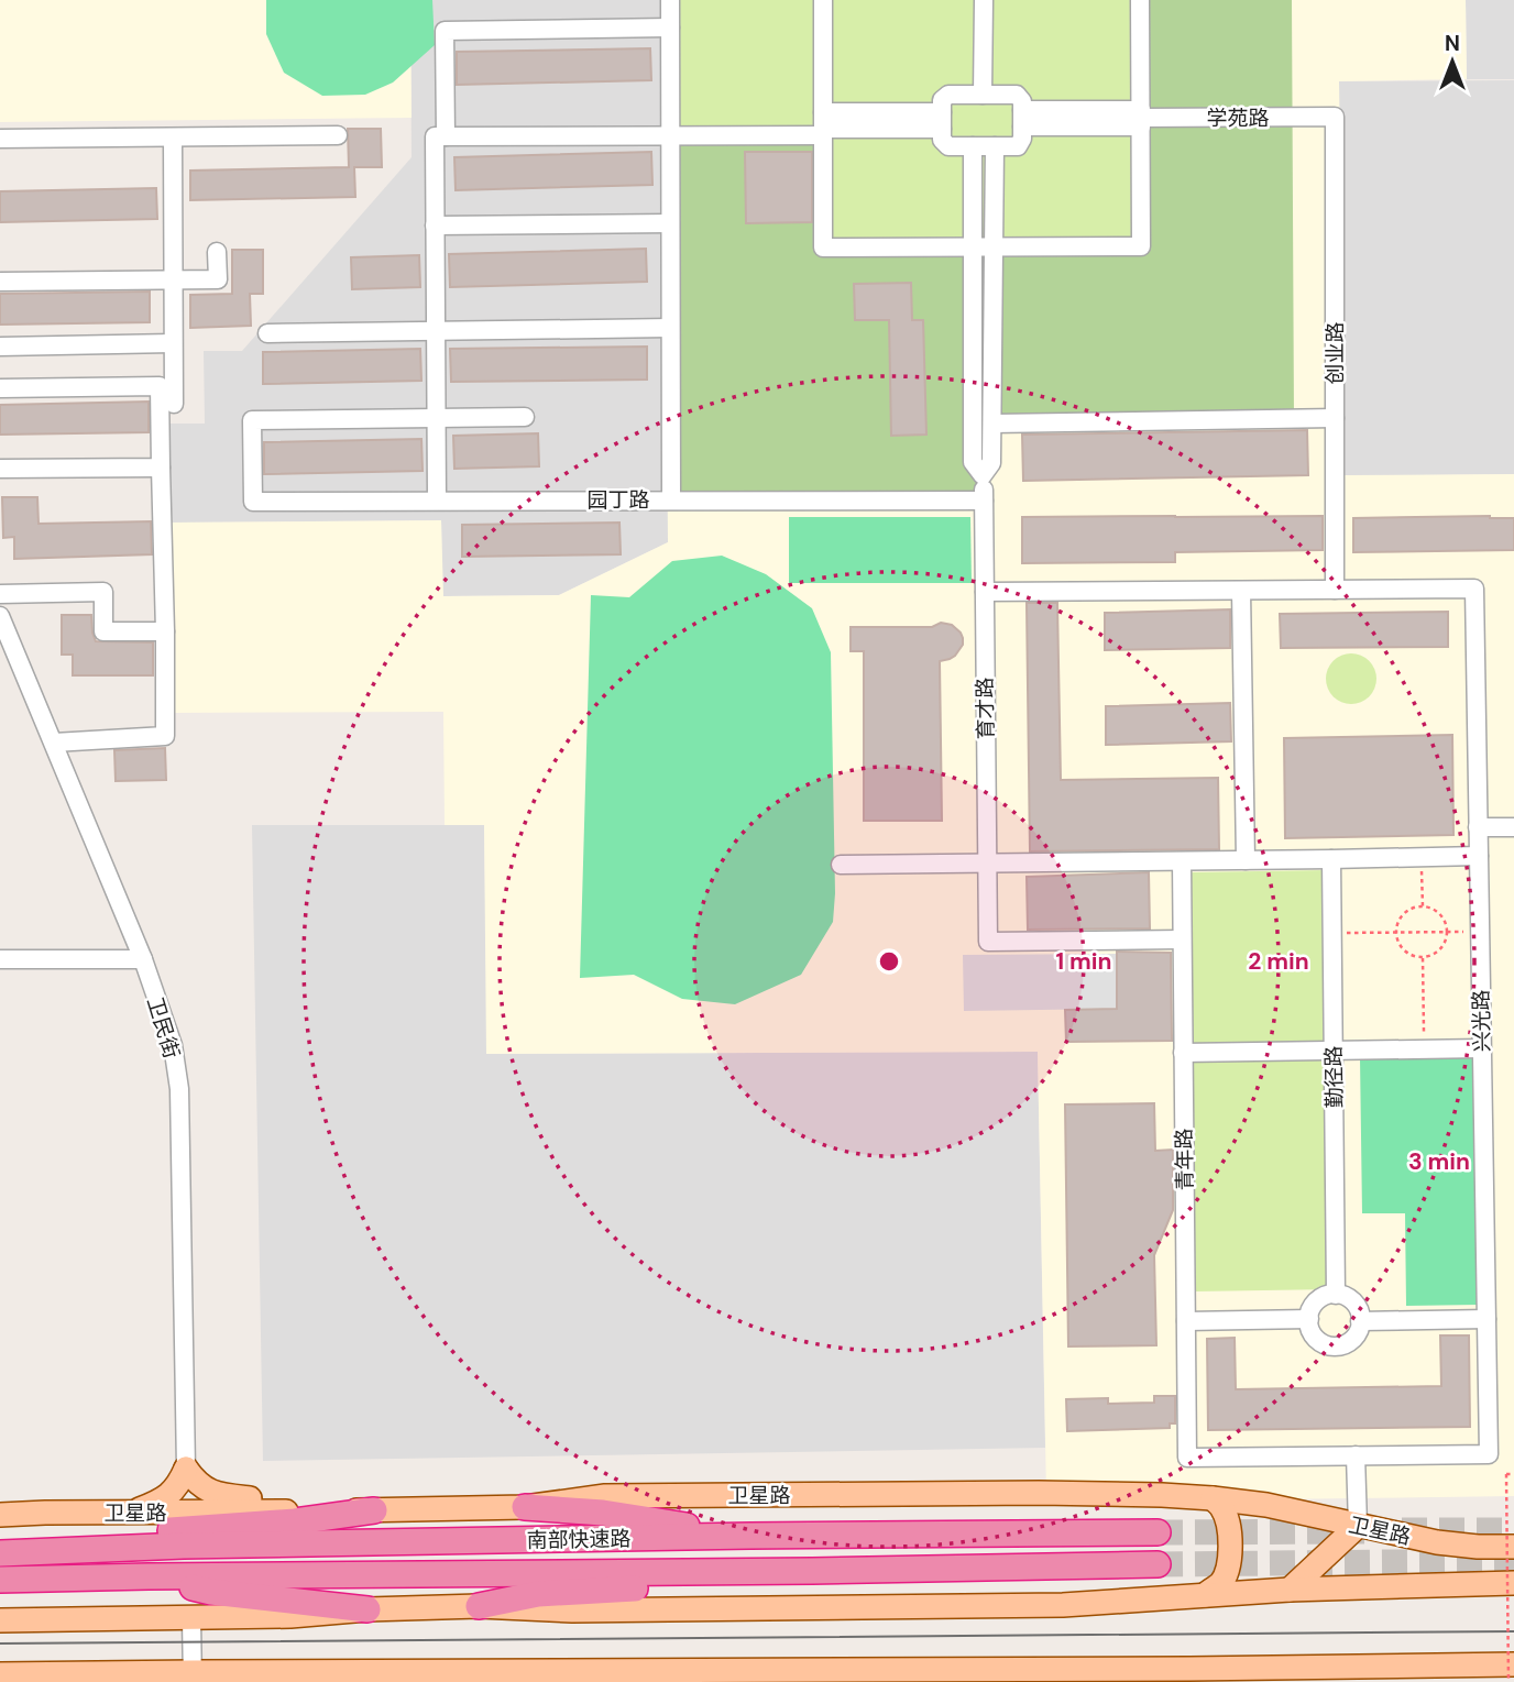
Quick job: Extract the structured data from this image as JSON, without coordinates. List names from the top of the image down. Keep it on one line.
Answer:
{"streets":{"highway":["南部快速路"],"main road":["卫星路"],"street":["学苑路","创业路","园丁路","育才路","兴光路","卫民街","勤径路","青年路"]},"crossings":[["学苑路","创业路"],["创业路","兴光路"],["园丁路","育才路"],["育才路","青年路"],["兴光路","青年路"]],"north":"top","rings":["1 min","2 min","3 min"]}
